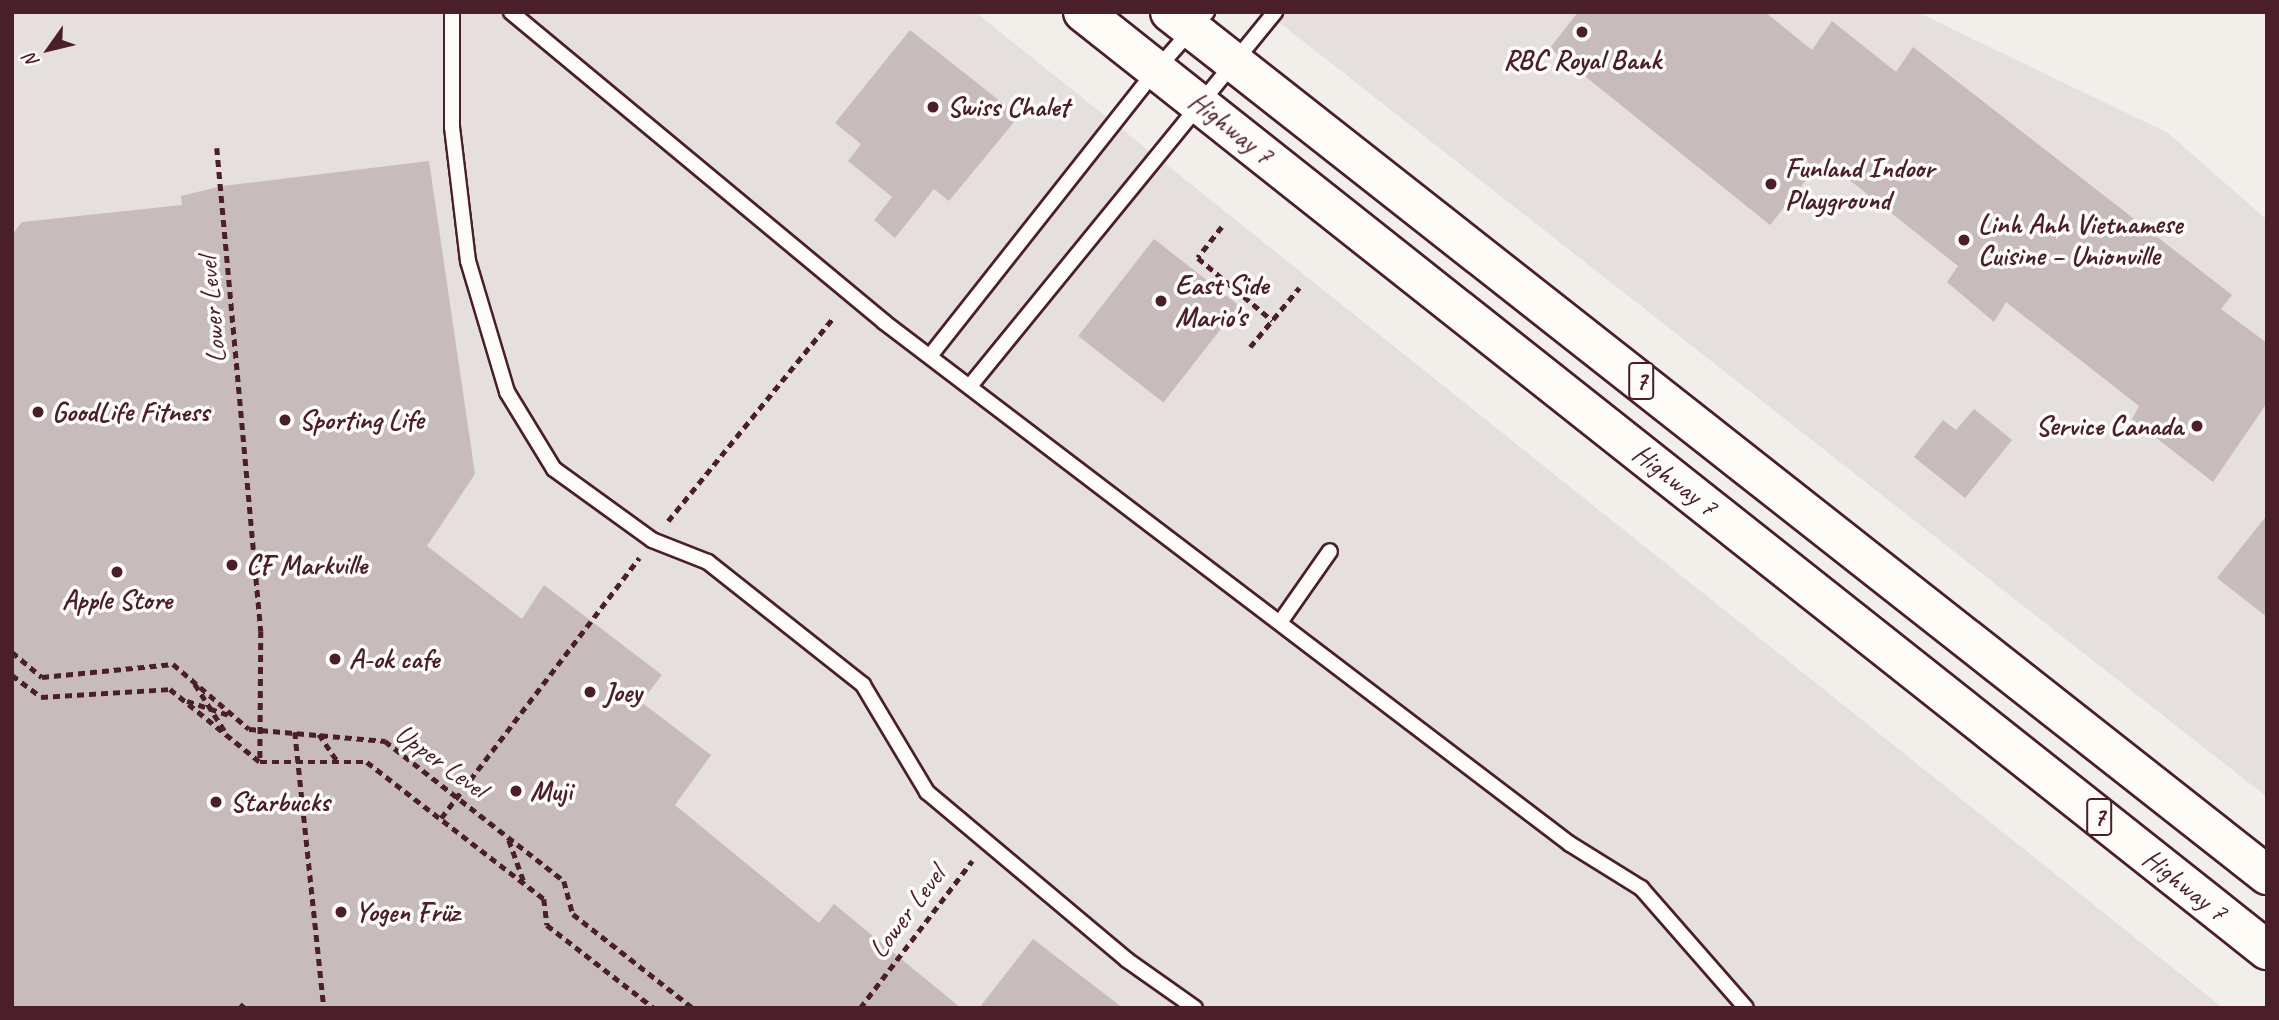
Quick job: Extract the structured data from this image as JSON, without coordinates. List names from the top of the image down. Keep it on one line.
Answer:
{"streets":{"main road":["Highway 7","7"],"path":["Lower Level","Upper Level"]},"places":["RBC Royal Bank","Swiss Chalet","Funland Indoor Playground","Linh Anh Vietnamese Cuisine – Unionville","East Side Mario's","GoodLife Fitness","Sporting Life","Service Canada","CF Markville","Apple Store","A-ok cafe","Joey","Muji","Starbucks","Yogen Früz"],"north":"bottom left"}
